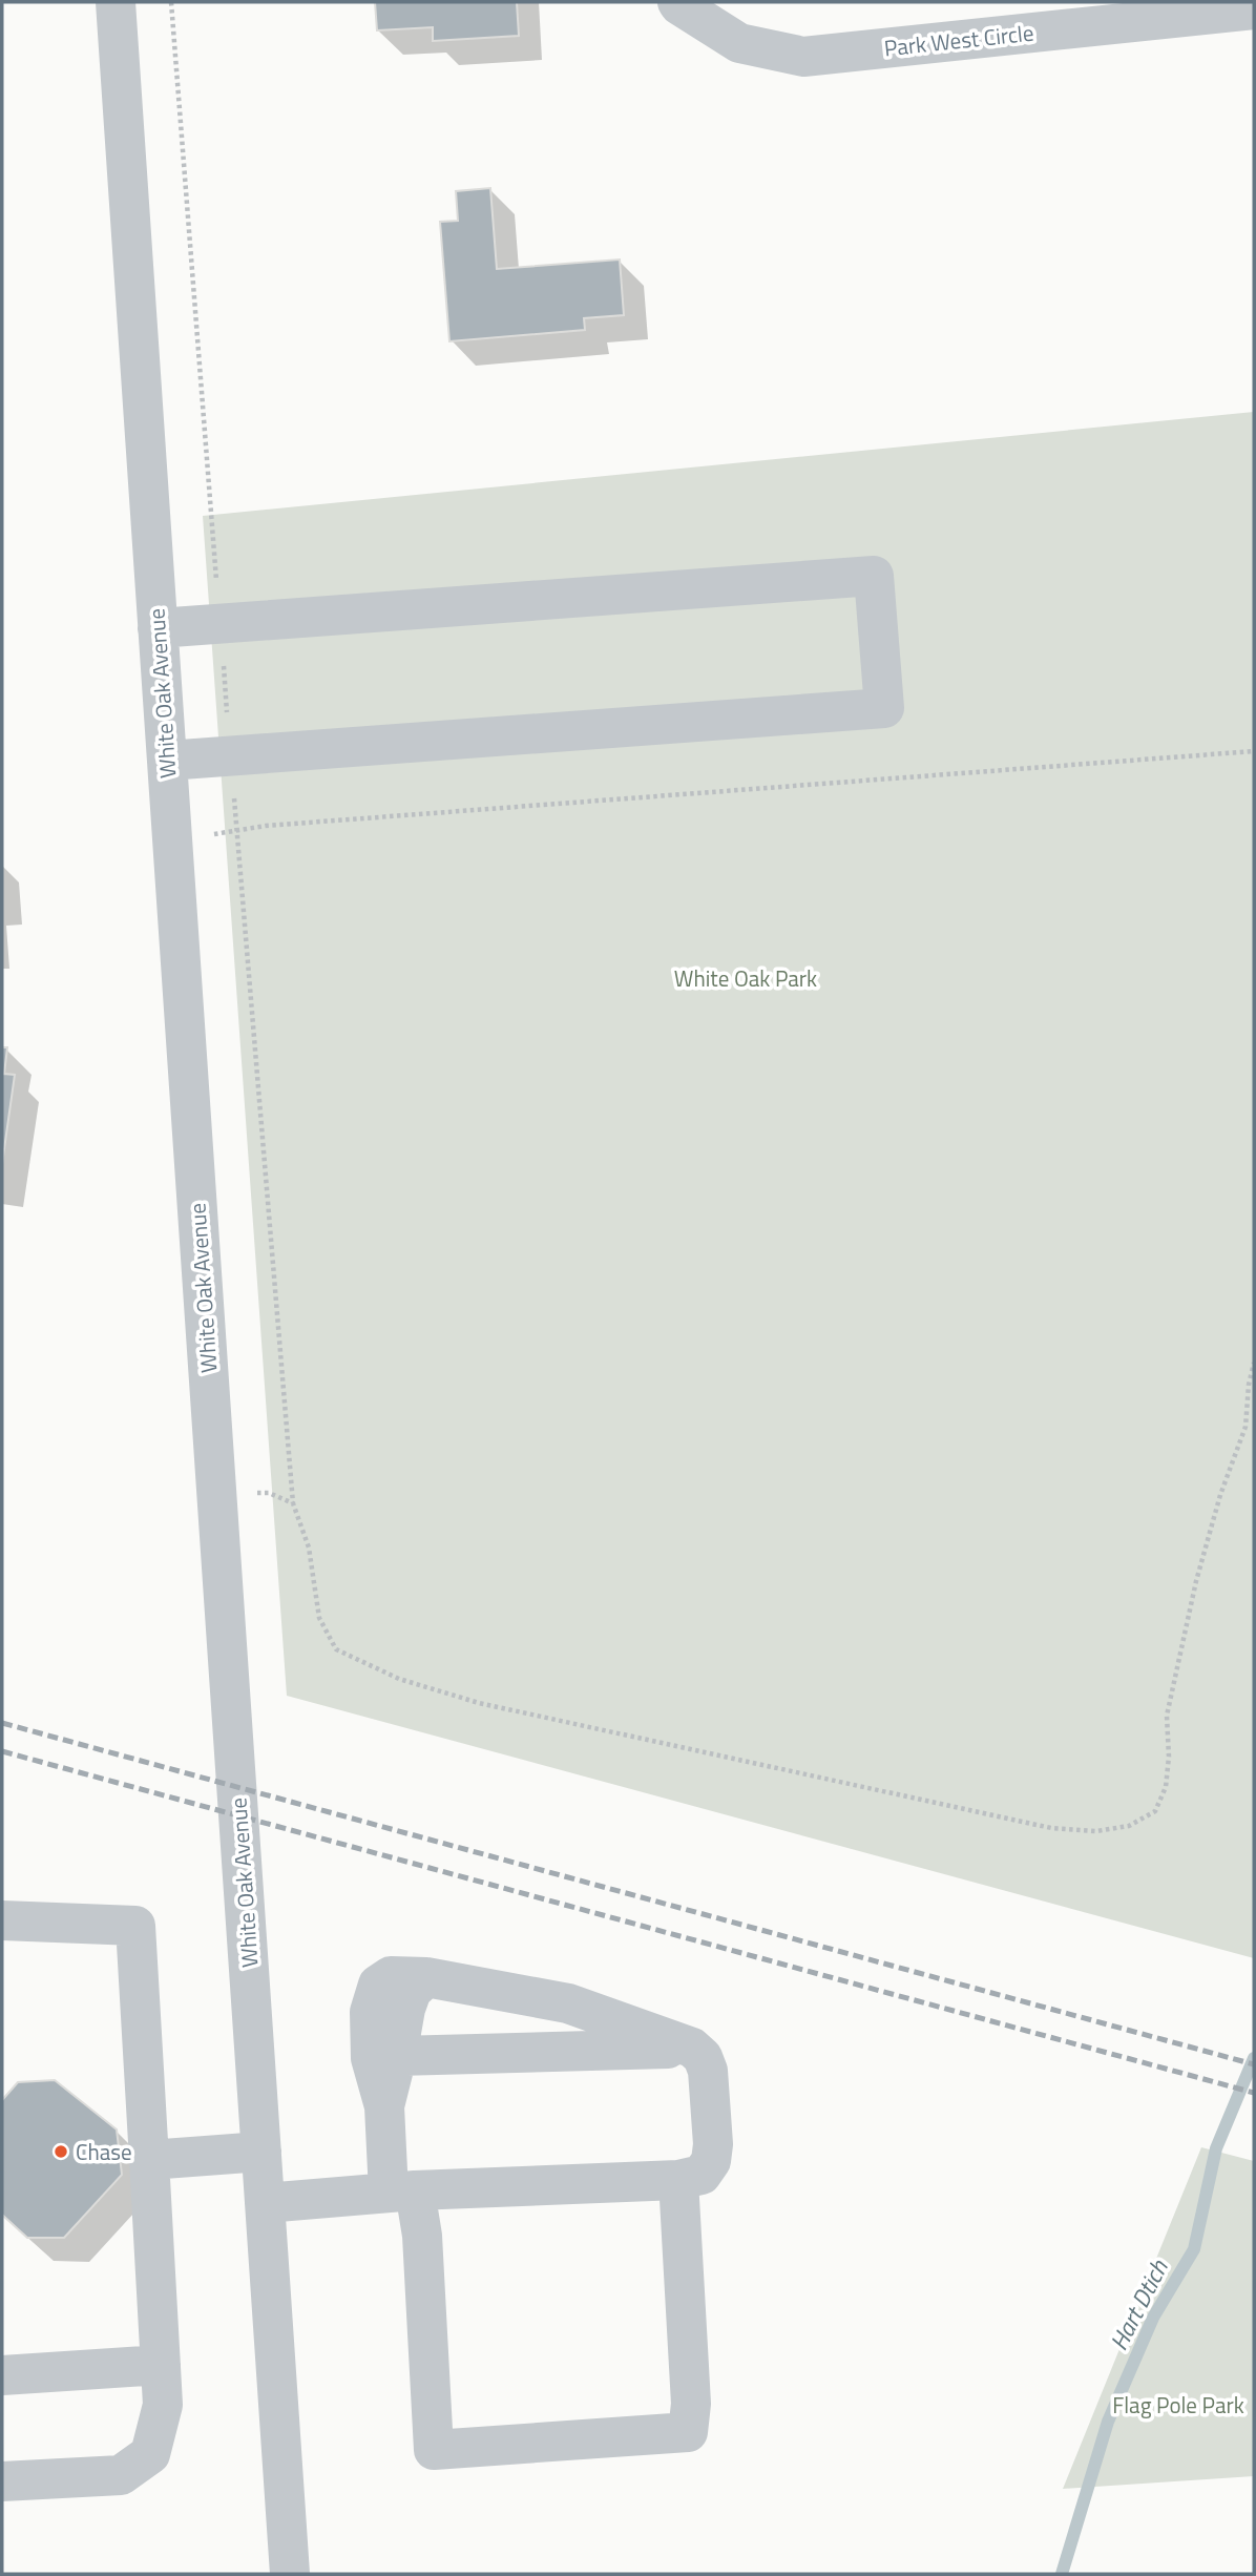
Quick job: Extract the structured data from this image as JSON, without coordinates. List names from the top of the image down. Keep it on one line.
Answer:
{"streets":{"street":["Park West Circle","White Oak Avenue"]},"water":["Hart Dtich"],"parks":["White Oak Park","Flag Pole Park"],"places":["Chase"]}
